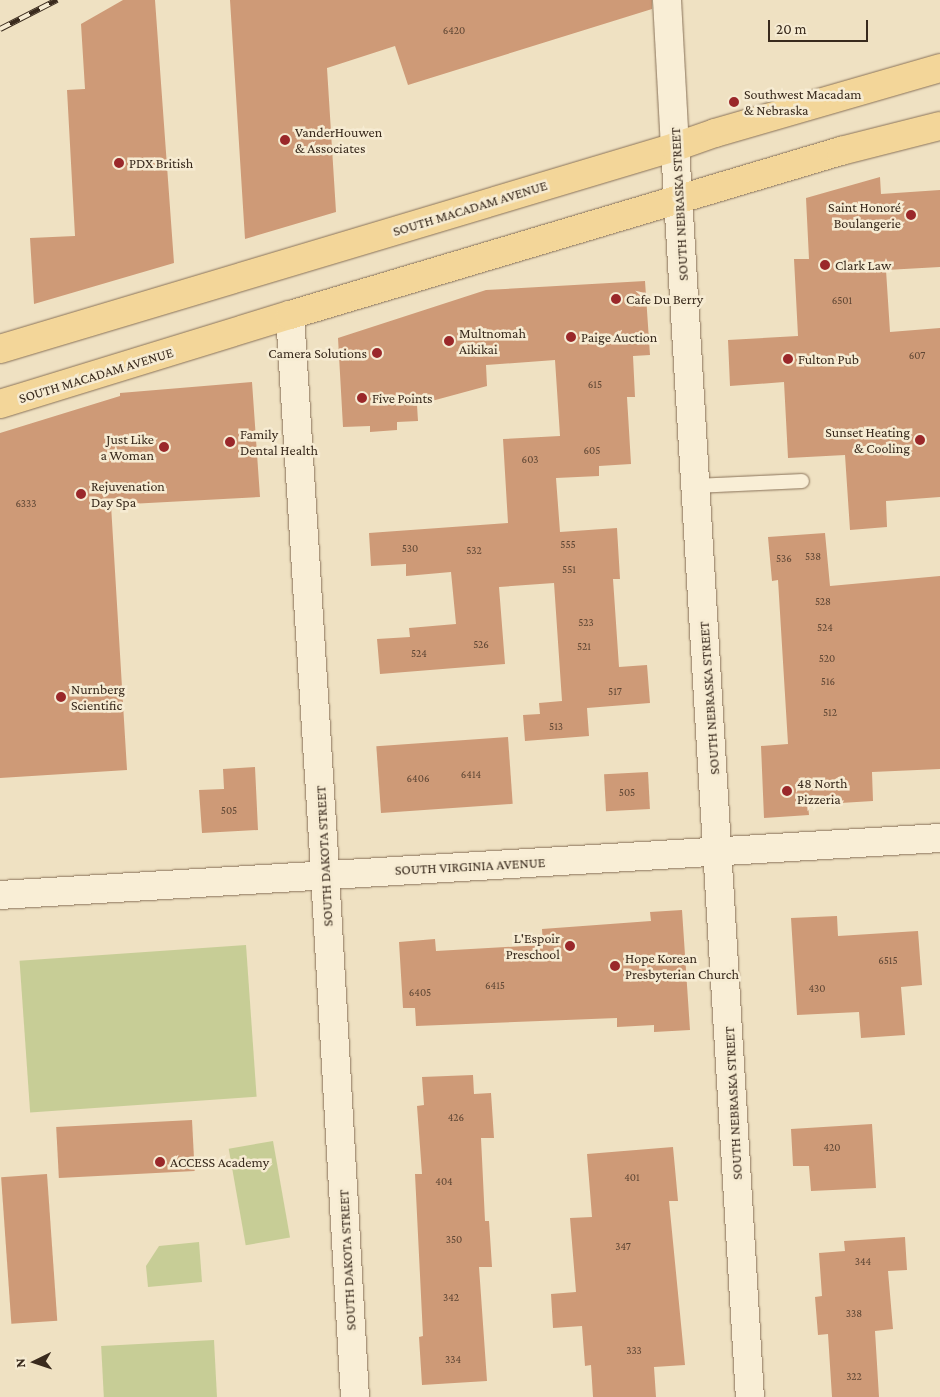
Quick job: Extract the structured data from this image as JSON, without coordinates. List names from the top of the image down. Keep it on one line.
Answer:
{"streets":{"main road":["SOUTH MACADAM AVENUE"],"street":["SOUTH NEBRASKA STREET","SOUTH DAKOTA STREET","SOUTH VIRGINIA AVENUE"]},"crossings":[["SOUTH NEBRASKA STREET","SOUTH MACADAM AVENUE"],["SOUTH NEBRASKA STREET","SOUTH VIRGINIA AVENUE"],["SOUTH MACADAM AVENUE","SOUTH DAKOTA STREET"],["SOUTH DAKOTA STREET","SOUTH VIRGINIA AVENUE"]],"places":["Southwest Macadam & Nebraska","VanderHouwen & Associates","PDX British","Saint Honoré Boulangerie","Clark Law","Cafe Du Berry","Paige Auction","Multnomah Aikikai","Camera Solutions","Fulton Pub","Five Points","Sunset Heating & Cooling","Family Dental Health","Just Like a Woman","Rejuvenation Day Spa","Nurnberg Scientific","48 North Pizzeria","L'Espoir Preschool","Hope Korean Presbyterian Church","ACCESS Academy"],"house_numbers":["6420","6501","607","615","605","603","6333","555","530","532","538","536","551","528","523","524","526","521","524","520","516","517","512","513","6414","6406","505","505","6515","6415","430","6405","426","420","401","404","350","347","344","342","338","333","334","322"],"scale_bar":"20 m","north":"left"}
